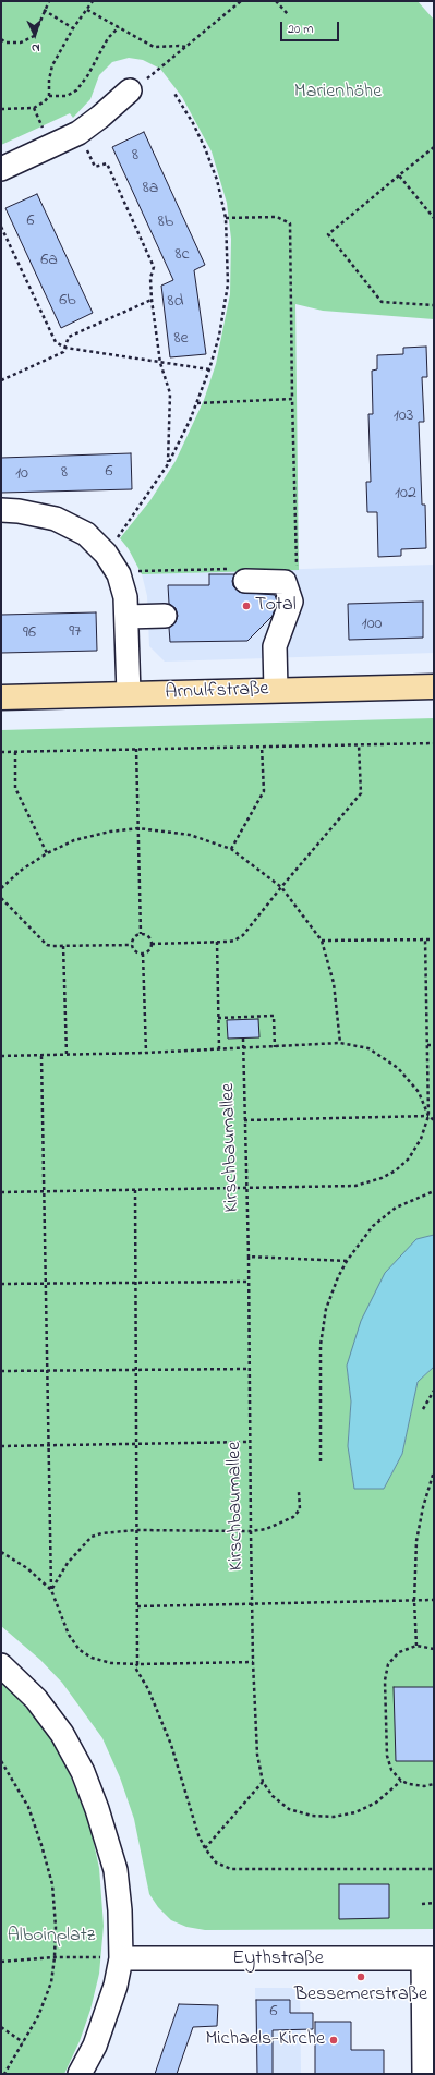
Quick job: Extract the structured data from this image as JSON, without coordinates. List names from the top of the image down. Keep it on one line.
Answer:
{"streets":{"main road":["Arnulfstraße"],"street":["Eythstraße"],"path":["Kirschbaumallee"]},"parks":["Marienhöhe","Alboinplatz"],"places":["Total","Bessemerstraße","Michaels-Kirche"],"house_numbers":["8","8a","6","8b","8c","6a","6b","8d","8e","103","6","8","10","102","100","97","96","6"],"scale_bar":"20 m","north":"bottom"}
